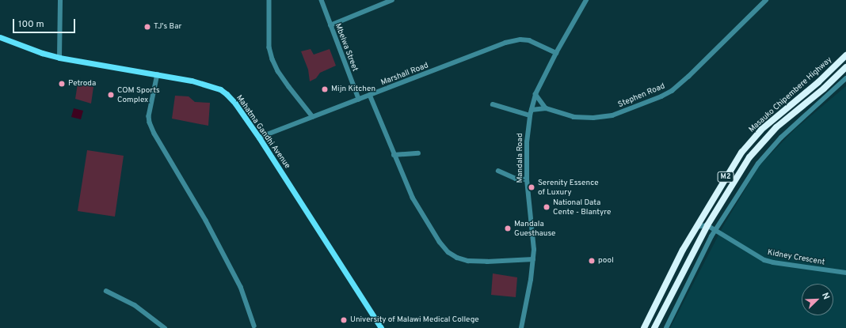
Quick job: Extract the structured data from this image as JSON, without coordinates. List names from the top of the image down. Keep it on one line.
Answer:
{"streets":{"highway":["Masauko Chipembere Highway","M2"],"main road":["Mahatma Gandhi Avenue"],"street":["Mbelwa Street","Marshall Road","Stephen Road","Mandala Road","Kidney Crescent"]},"crossings":[["Mbelwa Street","Marshall Road"],["Marshall Road","Mahatma Gandhi Avenue"],["Marshall Road","Mandala Road"],["Masauko Chipembere Highway","Kidney Crescent"],["Stephen Road","Mandala Road"]],"places":["TJ's Bar","Petroda","Mijn Kitchen","COM Sports Complex","Serenity Essence of Luxury","National Data Cente - Blantyre","Mandala Guesthause","pool","University of Malawi Medical College"],"scale_bar":"100 m","north":"top right"}
